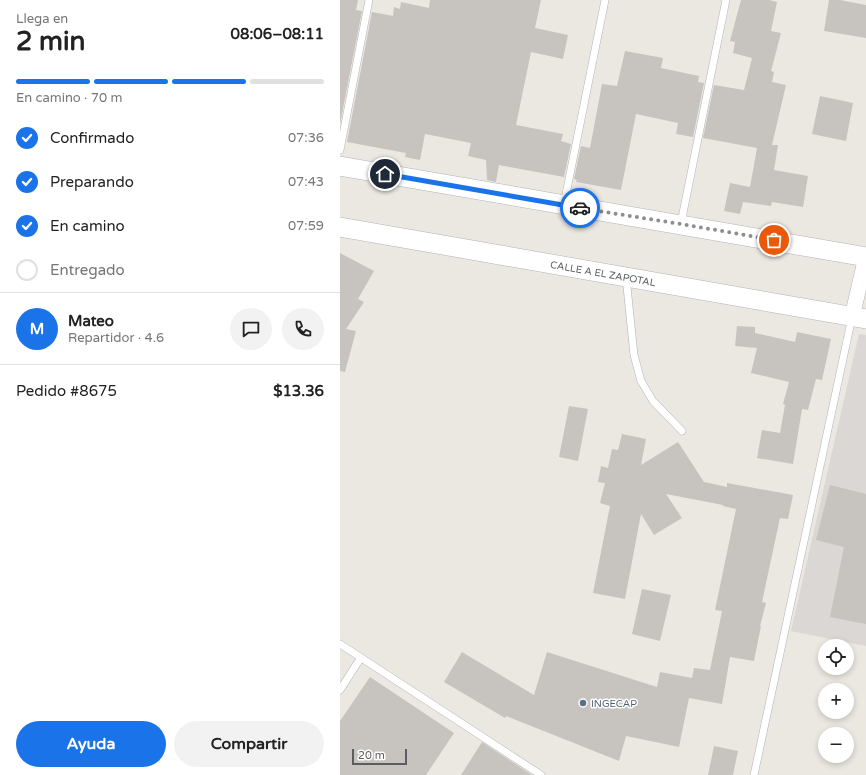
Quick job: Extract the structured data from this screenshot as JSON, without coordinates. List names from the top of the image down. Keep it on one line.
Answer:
{"streets":{"street":["CALLE A EL ZAPOTAL"]},"places":["INGECAP"],"scale_bar":"20 m","page":{"heading":["2 min","Llega en","08:06–08:11"],"panel":["Mateo","Repartidor · 4.6","Pedido #8675","$13.36"],"bar":"En camino · 70 m","list":[["Confirmado","07:36"],["Preparando","07:43"],["En camino","07:59"],"Entregado"],"round":"M","map_buttons":["+","−"],"buttons":["Ayuda","Compartir"],"scale":"20 m"}}
